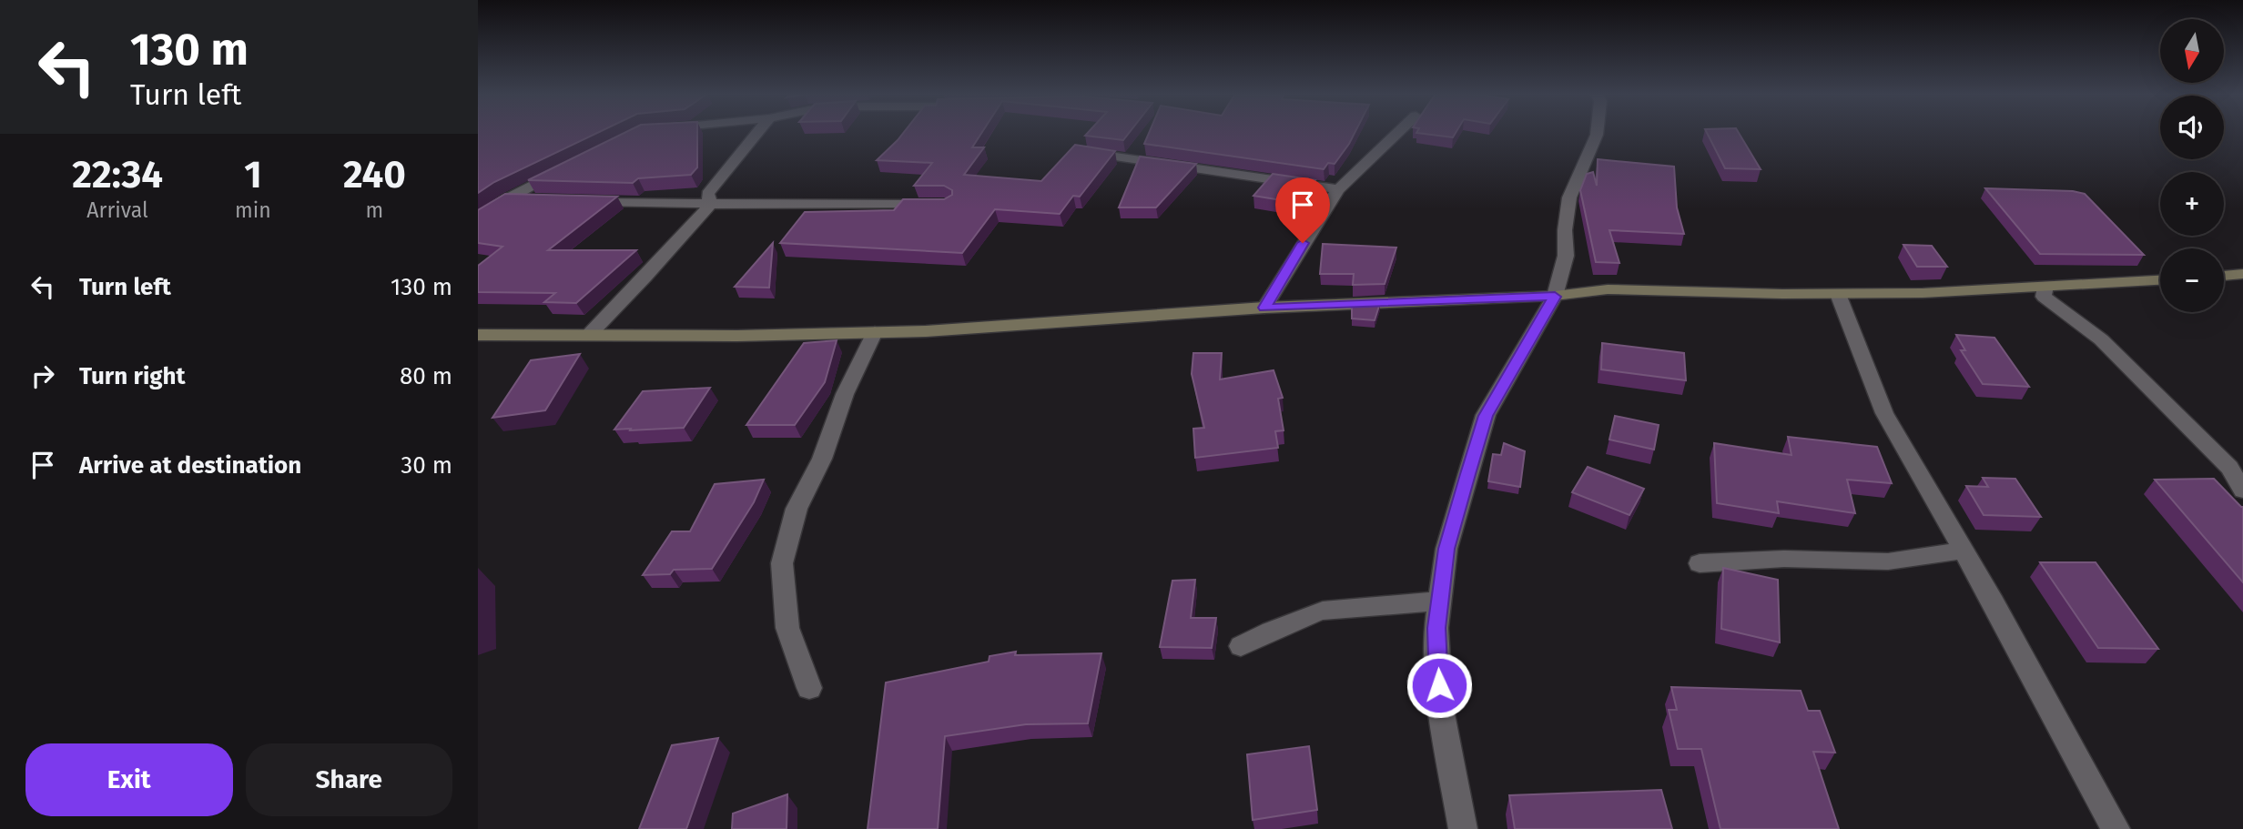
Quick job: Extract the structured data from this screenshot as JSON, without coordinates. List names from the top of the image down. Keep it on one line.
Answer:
{"north":"bottom","page":{"turn":["130 m","Turn left"],"map_buttons":["+","−"],"eta":["22:34","Arrival","1","min","240","m"],"list":[{"name":"Turn left","value":"130 m"},{"name":"Turn right","value":"80 m"},{"name":"Arrive at destination","value":"30 m"}],"buttons":["Exit","Share"]}}
